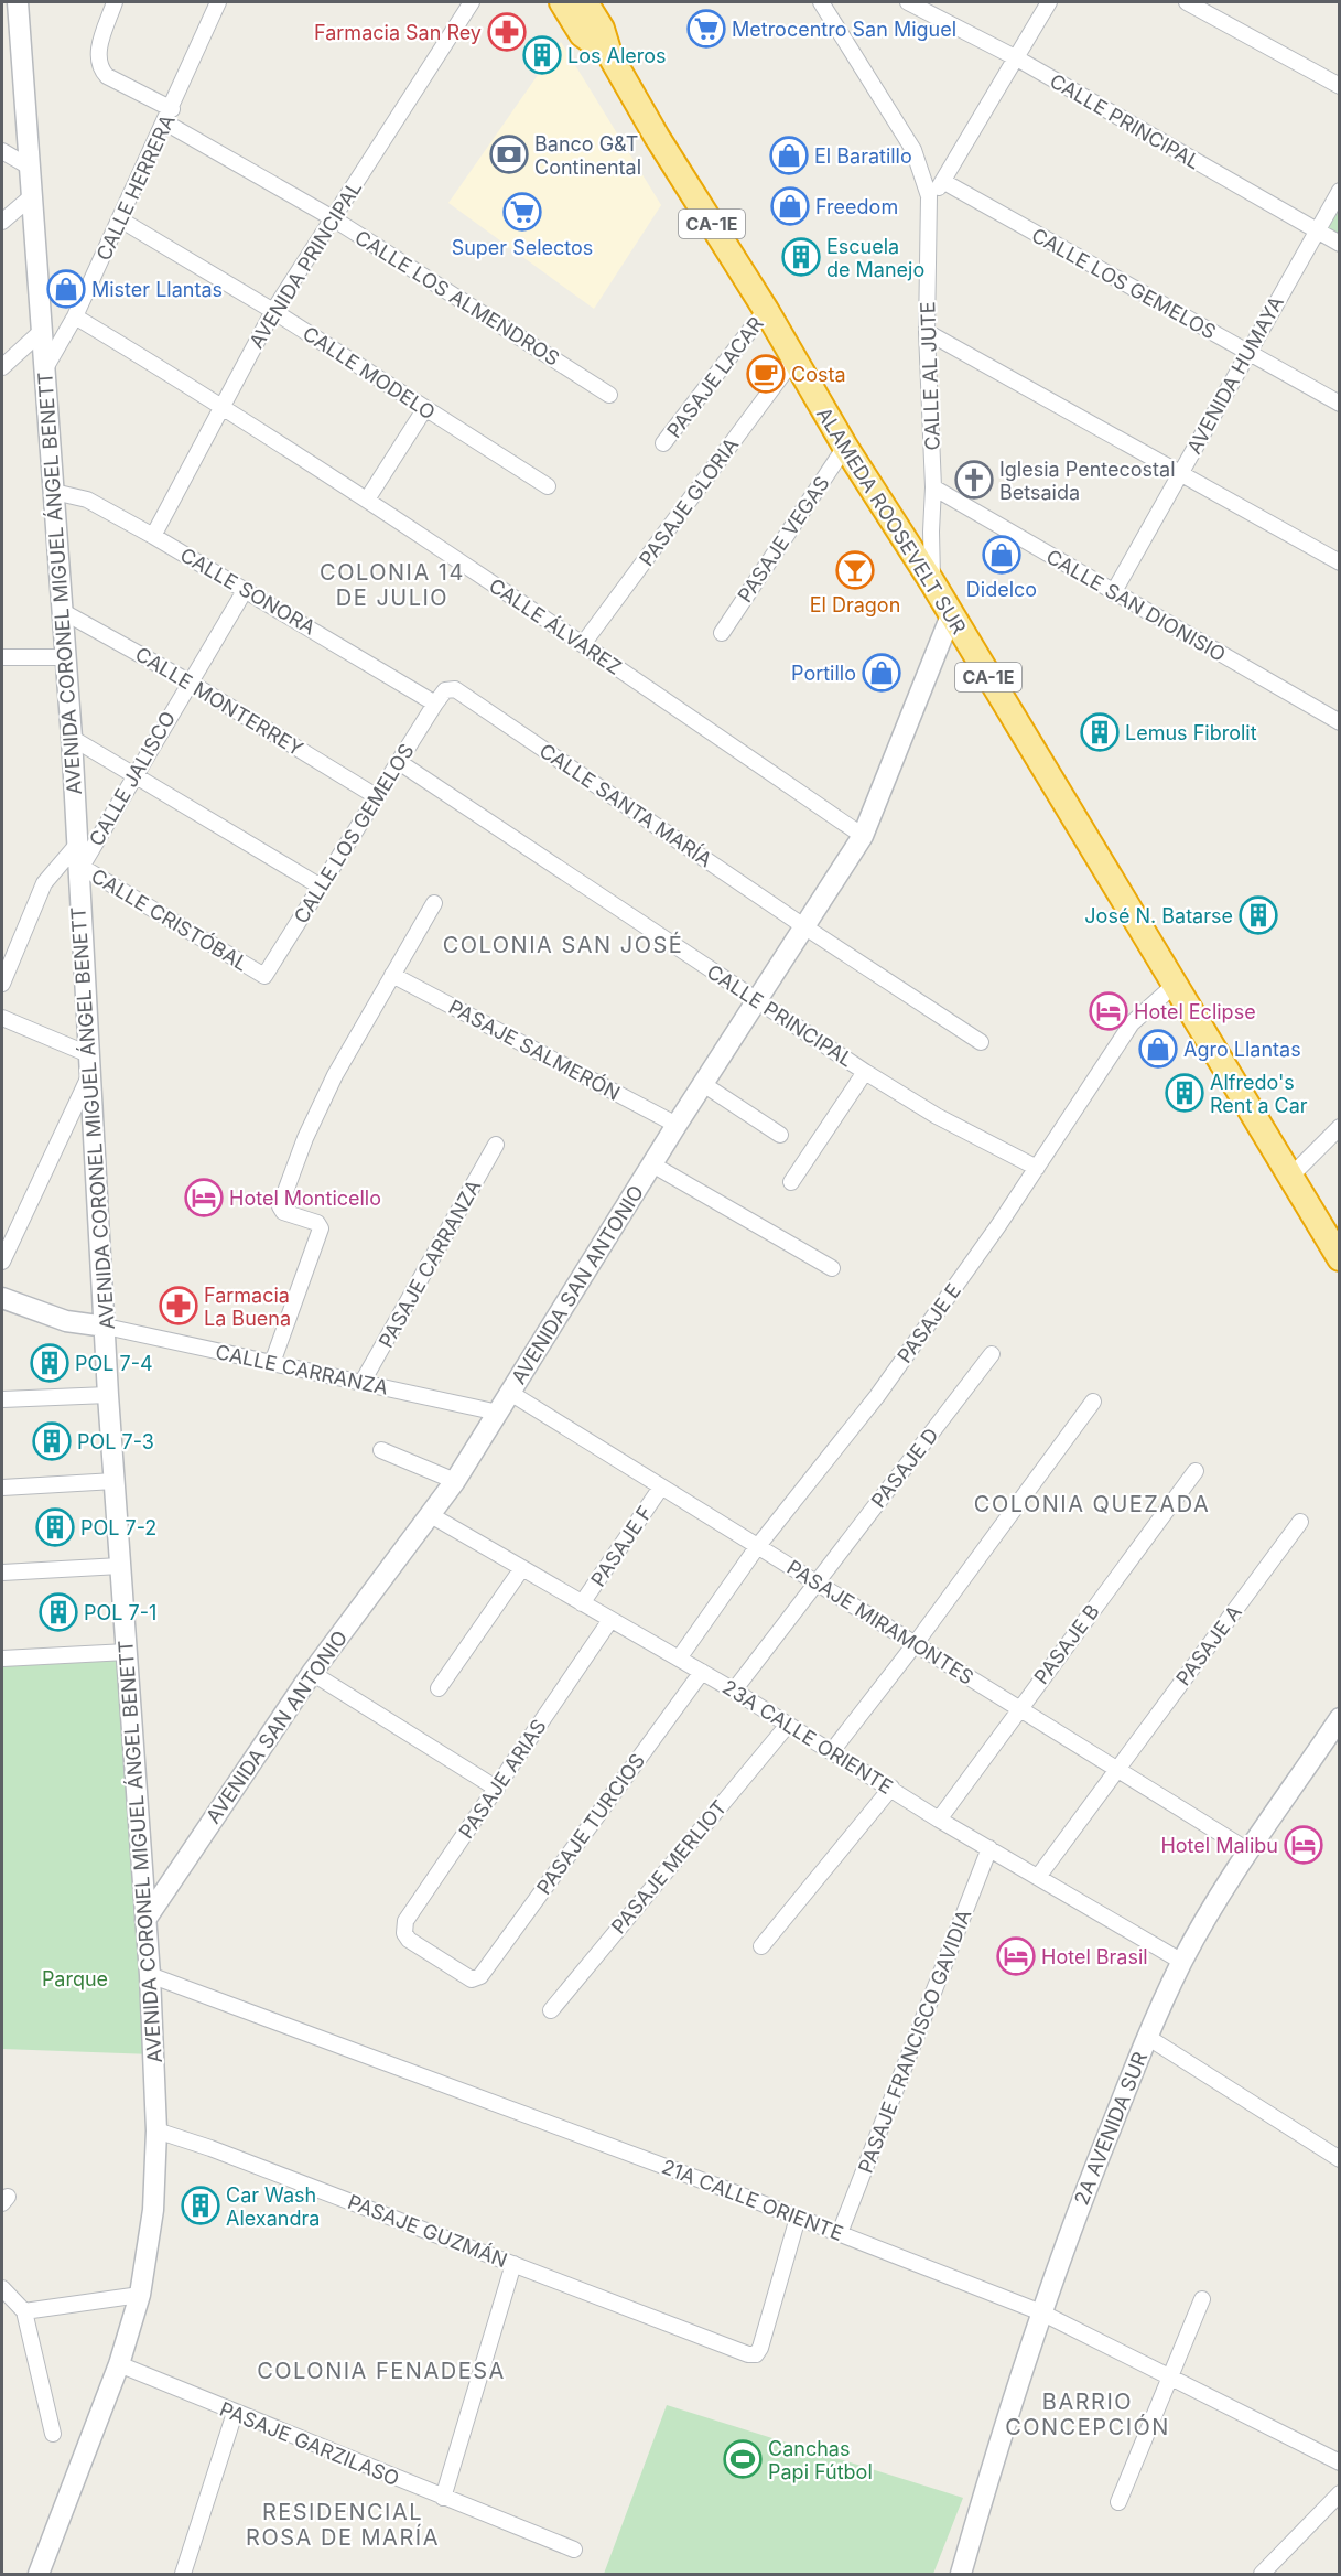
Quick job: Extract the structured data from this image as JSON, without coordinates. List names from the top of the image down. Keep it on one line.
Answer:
{"streets":{"highway":["CA-1E","ALAMEDA ROOSEVELT SUR"],"street":["CALLE PRINCIPAL","CALLE HERRERA","AVENIDA PRINCIPAL","CALLE LOS GEMELOS","CALLE LOS ALMENDROS","CALLE MODELO","AVENIDA HUMAYA","CALLE AL JUTE","PASAJE LACAR","PASAJE GLORIA","PASAJE VEGAS","AVENIDA CORONEL MIGUEL ÁNGEL BENETT","CALLE SONORA","CALLE SAN DIONISIO","CALLE ÁLVAREZ","CALLE MONTERREY","CALLE JALISCO","CALLE SANTA MARÍA","CALLE CRISTÓBAL","PASAJE SALMERÓN","PASAJE CARRANZA","AVENIDA SAN ANTONIO","PASAJE E","CALLE CARRANZA","PASAJE D","PASAJE F","PASAJE MIRAMONTES","PASAJE B","PASAJE A","23A CALLE ORIENTE","PASAJE ARIAS","PASAJE TURCIOS","PASAJE MERLIOT","PASAJE FRANCISCO GAVIDIA","2A AVENIDA SUR","21A CALLE ORIENTE","PASAJE GUZMÁN","PASAJE GARZILASO"]},"crossings":[["CALLE PRINCIPAL","CALLE LOS GEMELOS"],["CALLE PRINCIPAL","AVENIDA HUMAYA"],["CALLE PRINCIPAL","AVENIDA SAN ANTONIO"],["CALLE PRINCIPAL","PASAJE E"],["CALLE HERRERA","CALLE LOS ALMENDROS"],["CALLE HERRERA","CALLE MODELO"],["CALLE HERRERA","AVENIDA CORONEL MIGUEL ÁNGEL BENETT"],["CALLE HERRERA","CALLE ÁLVAREZ"],["CA-1E","ALAMEDA ROOSEVELT SUR"],["AVENIDA PRINCIPAL","CALLE LOS ALMENDROS"],["AVENIDA PRINCIPAL","CALLE MODELO"],["AVENIDA PRINCIPAL","CALLE SONORA"],["AVENIDA PRINCIPAL","CALLE ÁLVAREZ"],["CALLE LOS GEMELOS","AVENIDA HUMAYA"],["CALLE LOS GEMELOS","CALLE SONORA"],["CALLE LOS GEMELOS","CALLE MONTERREY"],["CALLE LOS GEMELOS","CALLE SANTA MARÍA"],["CALLE LOS GEMELOS","CALLE CRISTÓBAL"],["AVENIDA HUMAYA","CALLE SAN DIONISIO"],["CALLE AL JUTE","ALAMEDA ROOSEVELT SUR"],["CALLE AL JUTE","CALLE SAN DIONISIO"],["PASAJE LACAR","ALAMEDA ROOSEVELT SUR"],["PASAJE GLORIA","ALAMEDA ROOSEVELT SUR"],["PASAJE GLORIA","CALLE ÁLVAREZ"],["ALAMEDA ROOSEVELT SUR","PASAJE VEGAS"],["ALAMEDA ROOSEVELT SUR","AVENIDA SAN ANTONIO"],["ALAMEDA ROOSEVELT SUR","PASAJE E"],["AVENIDA CORONEL MIGUEL ÁNGEL BENETT","CALLE SONORA"],["AVENIDA CORONEL MIGUEL ÁNGEL BENETT","CALLE MONTERREY"],["AVENIDA CORONEL MIGUEL ÁNGEL BENETT","CALLE JALISCO"],["AVENIDA CORONEL MIGUEL ÁNGEL BENETT","CALLE CRISTÓBAL"],["AVENIDA CORONEL MIGUEL ÁNGEL BENETT","AVENIDA SAN ANTONIO"],["AVENIDA CORONEL MIGUEL ÁNGEL BENETT","CALLE CARRANZA"],["AVENIDA CORONEL MIGUEL ÁNGEL BENETT","21A CALLE ORIENTE"],["AVENIDA CORONEL MIGUEL ÁNGEL BENETT","PASAJE GUZMÁN"],["AVENIDA CORONEL MIGUEL ÁNGEL BENETT","PASAJE GARZILASO"],["CALLE SONORA","CALLE JALISCO"],["CALLE ÁLVAREZ","AVENIDA SAN ANTONIO"],["CALLE MONTERREY","CALLE JALISCO"],["CALLE JALISCO","CALLE CRISTÓBAL"],["CALLE SANTA MARÍA","AVENIDA SAN ANTONIO"],["PASAJE SALMERÓN","AVENIDA SAN ANTONIO"],["PASAJE CARRANZA","CALLE CARRANZA"],["AVENIDA SAN ANTONIO","CALLE CARRANZA"],["AVENIDA SAN ANTONIO","PASAJE MIRAMONTES"],["AVENIDA SAN ANTONIO","23A CALLE ORIENTE"],["PASAJE E","PASAJE MIRAMONTES"],["PASAJE E","23A CALLE ORIENTE"],["PASAJE D","PASAJE MIRAMONTES"],["PASAJE D","23A CALLE ORIENTE"],["PASAJE F","PASAJE MIRAMONTES"],["PASAJE F","23A CALLE ORIENTE"],["PASAJE MIRAMONTES","PASAJE B"],["PASAJE MIRAMONTES","PASAJE A"],["PASAJE MIRAMONTES","2A AVENIDA SUR"],["PASAJE B","23A CALLE ORIENTE"],["PASAJE A","23A CALLE ORIENTE"],["23A CALLE ORIENTE","PASAJE ARIAS"],["23A CALLE ORIENTE","PASAJE TURCIOS"],["23A CALLE ORIENTE","PASAJE MERLIOT"],["23A CALLE ORIENTE","PASAJE FRANCISCO GAVIDIA"],["23A CALLE ORIENTE","2A AVENIDA SUR"],["PASAJE ARIAS","PASAJE TURCIOS"],["PASAJE FRANCISCO GAVIDIA","21A CALLE ORIENTE"],["2A AVENIDA SUR","21A CALLE ORIENTE"],["21A CALLE ORIENTE","PASAJE GUZMÁN"]],"districts":["COLONIA 14 DE JULIO","COLONIA SAN JOSÉ","COLONIA QUEZADA","COLONIA FENADESA","BARRIO CONCEPCIÓN","RESIDENCIAL ROSA DE MARÍA"],"parks":["Parque"],"places":{"supermarket":["Metrocentro San Miguel","Super Selectos"],"pharmacy":["Farmacia San Rey","Farmacia La Buena"],"building":["Los Aleros","Escuela de Manejo","Lemus Fibrolit","José N. Batarse","Alfredo's Rent a Car","POL 7-4","POL 7-3","POL 7-2","POL 7-1","Car Wash Alexandra"],"bank":["Banco G&T Continental"],"shop":["El Baratillo","Freedom","Mister Llantas","Didelco","Portillo","Agro Llantas"],"cafe":["Costa"],"church":["Iglesia Pentecostal Betsaida"],"bar":["El Dragon"],"hotel":["Hotel Eclipse","Hotel Monticello","Hotel Malibu","Hotel Brasil"],"sports":["Canchas Papi Fútbol"]}}
